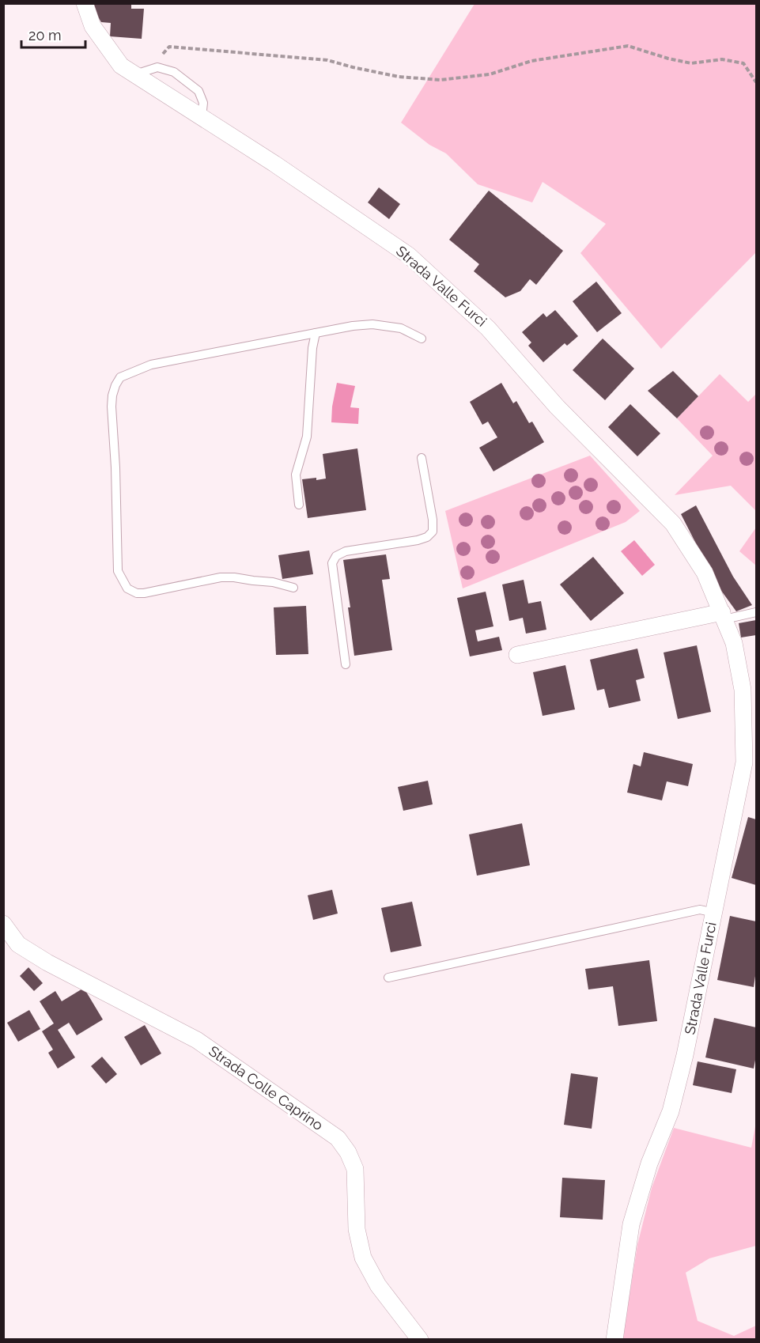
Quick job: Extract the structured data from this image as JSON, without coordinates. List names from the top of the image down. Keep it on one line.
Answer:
{"streets":{"street":["Strada Valle Furci","Strada Colle Caprino"]},"scale_bar":"20 m"}
